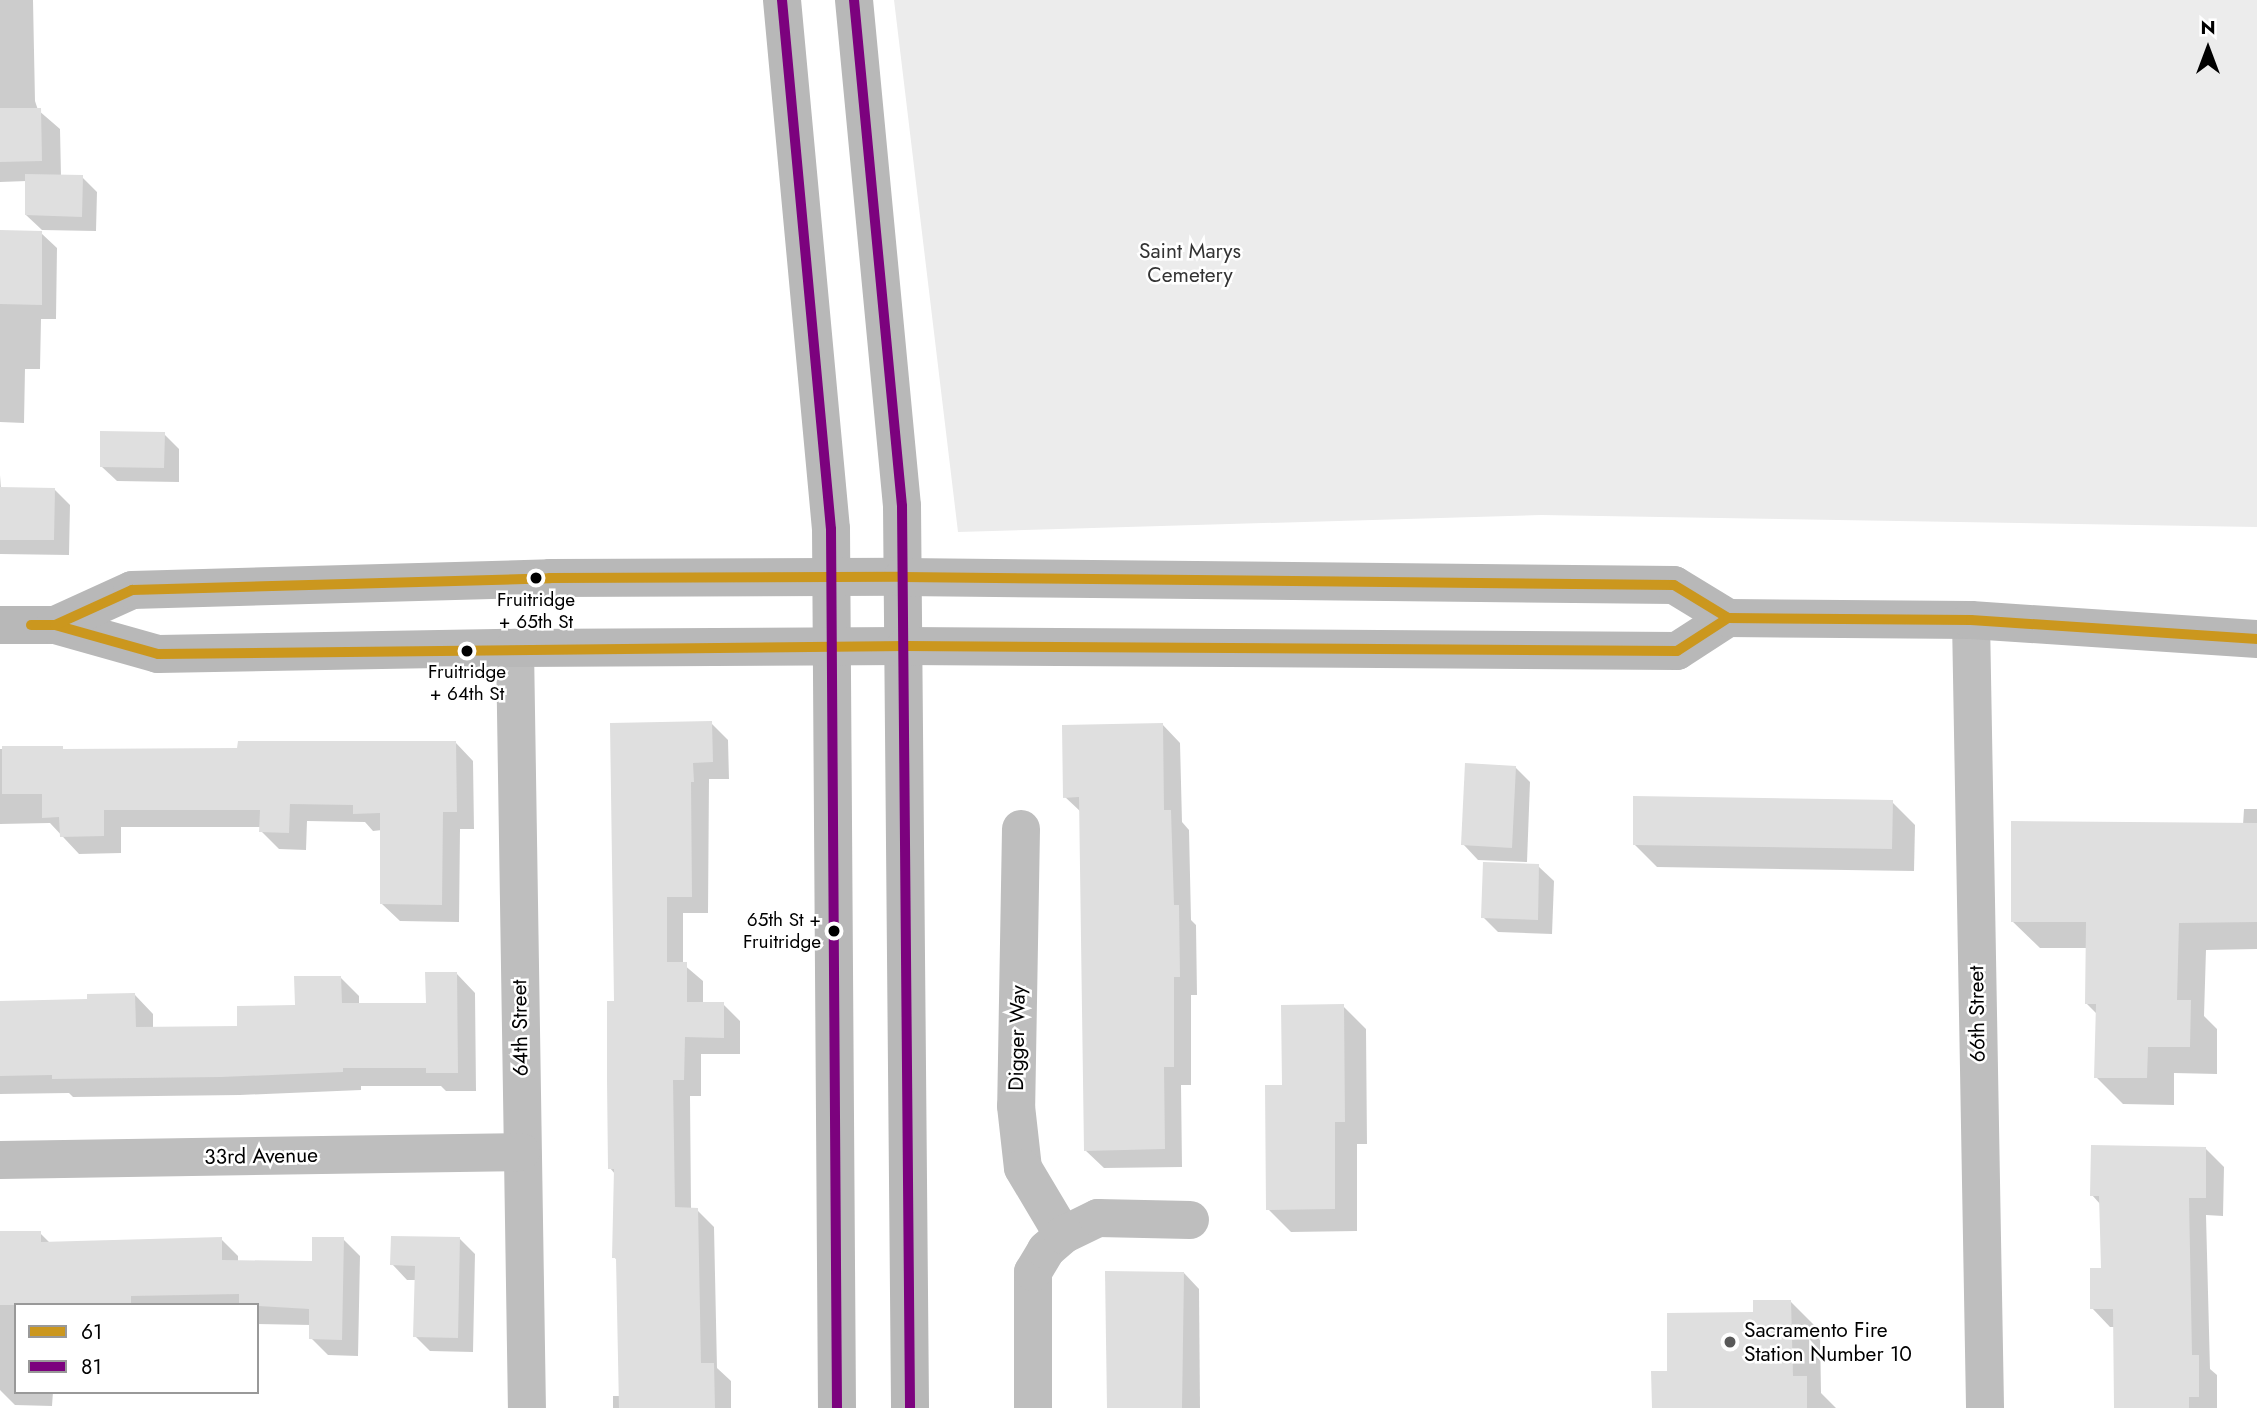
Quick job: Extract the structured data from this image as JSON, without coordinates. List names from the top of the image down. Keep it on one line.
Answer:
{"streets":{"street":["66th Street","64th Street","Digger Way","33rd Avenue"]},"crossings":[["64th Street","33rd Avenue"]],"parks":["Saint Marys Cemetery"],"places":["Fruitridge + 65th St","Fruitridge + 64th St","65th St + Fruitridge","Sacramento Fire Station Number 10"],"lines":["transit line 81","transit line 61"],"legend":["61","81"],"north":"top"}
